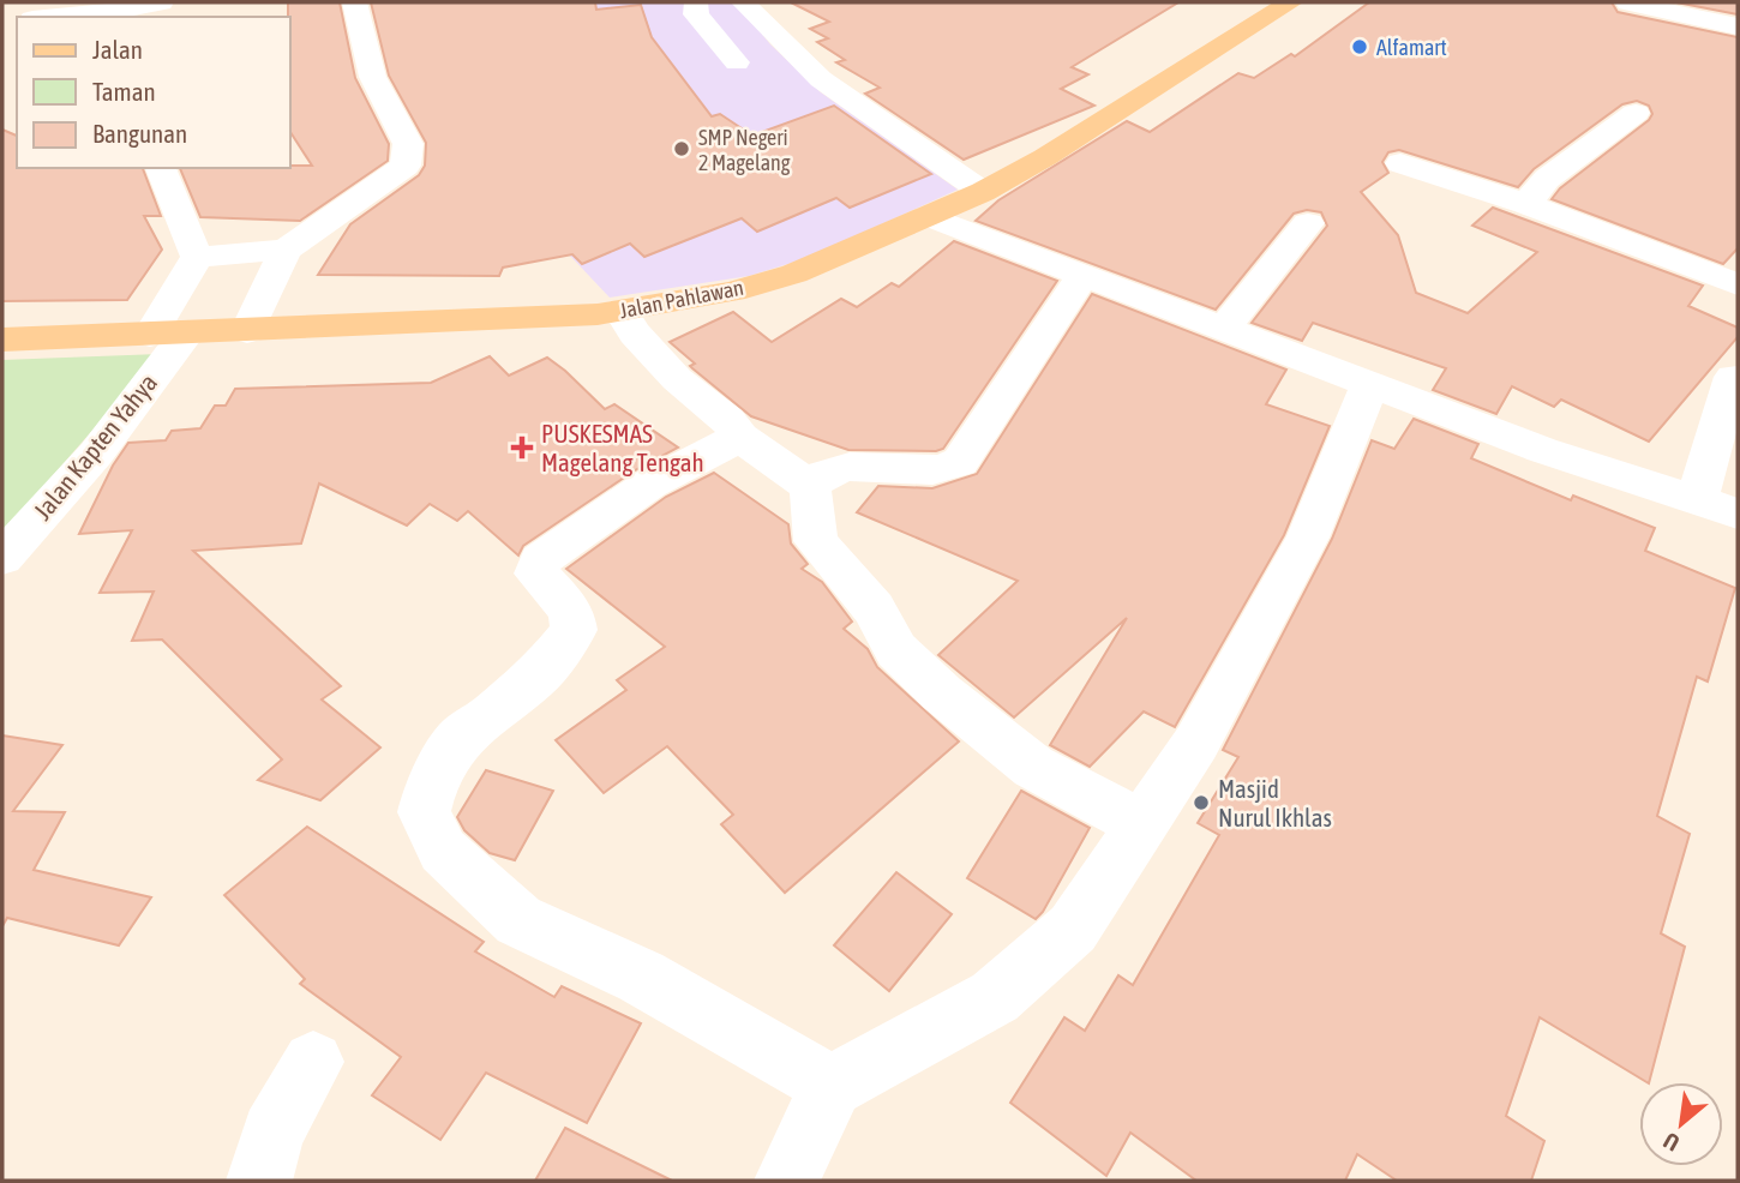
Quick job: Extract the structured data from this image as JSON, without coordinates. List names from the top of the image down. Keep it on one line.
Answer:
{"streets":{"main road":["Jalan Pahlawan"],"street":["Jalan Kapten Yahya"]},"crossings":[["Jalan Pahlawan","Jalan Kapten Yahya"]],"places":{"other":["Alfamart","SMP Negeri 2 Magelang","Masjid Nurul Ikhlas"],"health":["PUSKESMAS Magelang Tengah"]},"legend":["Jalan","Taman","Bangunan"],"north":"bottom left"}
